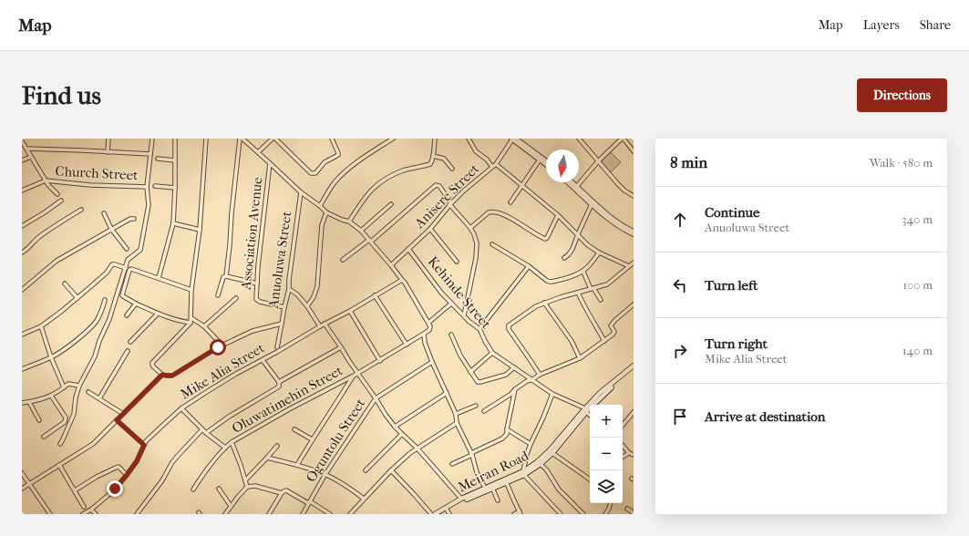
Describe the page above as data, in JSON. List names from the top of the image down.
{
  "streets": {
    "main road": ["Meiran Road"],
    "street": [
      "Church Street",
      "Anisere Street",
      "Association Avenue",
      "Anuoluwa Street",
      "Kehinde Street",
      "Mike Alia Street",
      "Oluwatimehin Street",
      "Oguntolu Street"
    ]
  },
  "crossings": [
    ["Anisere Street", "Kehinde Street"],
    ["Association Avenue", "Anuoluwa Street"],
    ["Kehinde Street", "Meiran Road"]
  ],
  "north": "bottom",
  "page": {
    "header": "Map",
    "nav": ["Map", "Layers", "Share"],
    "buttons": "Directions",
    "title": "Find us",
    "heading": ["8 min", "Walk · 580 m"],
    "list": [
      ["Continue", "Anuoluwa Street", "340 m"],
      ["Turn left", "100 m"],
      ["Turn right", "Mike Alia Street", "140 m"],
      "Arrive at destination"
    ],
    "map_buttons": ["+", "−"]
  }
}
